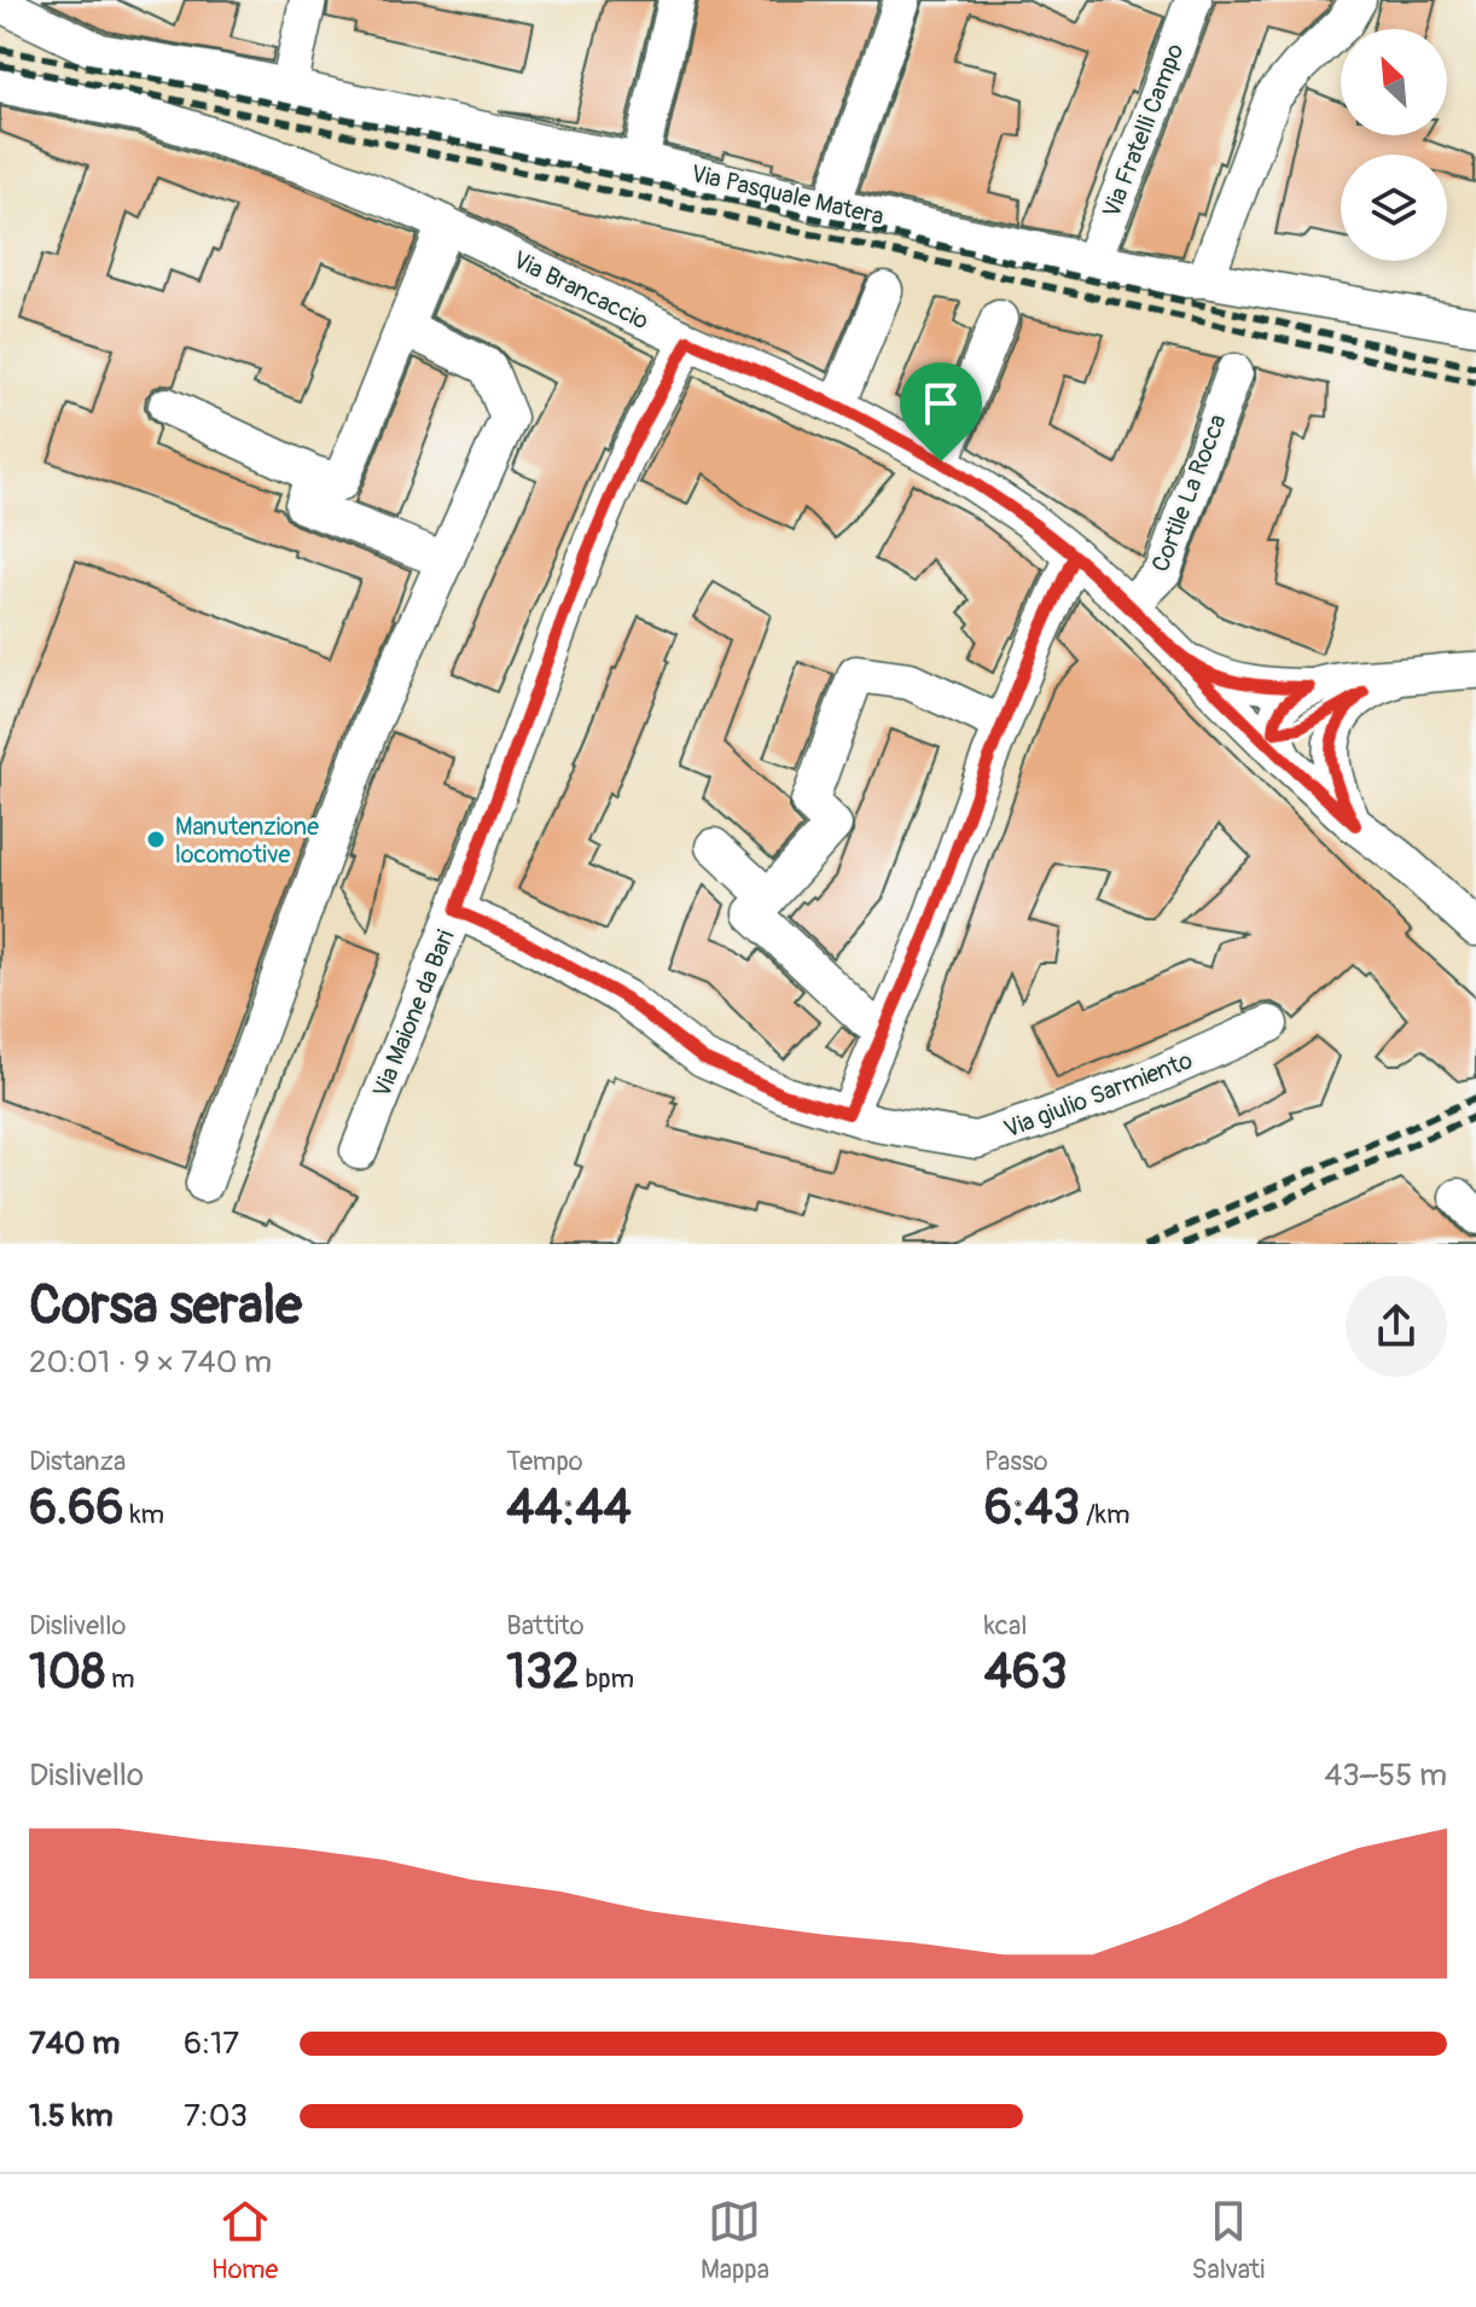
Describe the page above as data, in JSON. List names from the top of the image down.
{
  "streets": {
    "street": [
      "Via Fratelli Campo",
      "Via Pasquale Matera",
      "Via Brancaccio",
      "Cortile La Rocca",
      "Via Maione da Bari",
      "Via giulio Sarmiento"
    ]
  },
  "crossings": [
    ["Via Fratelli Campo", "Via Pasquale Matera"],
    ["Via Brancaccio", "Cortile La Rocca"],
    ["Via Brancaccio", "Via Maione da Bari"],
    ["Via Maione da Bari", "Via giulio Sarmiento"]
  ],
  "places": ["Manutenzione locomotive"],
  "north": "top left",
  "page": {
    "heading": ["Corsa serale", "20:01 · 9 × 740 m"],
    "stats": [
      ["Distanza", "6.66 km"],
      ["Tempo", "44:44"],
      ["Passo", "6:43 /km"],
      ["Dislivello", "108 m"],
      ["Battito", "132 bpm"],
      ["kcal", "463"]
    ],
    "chart": ["Dislivello", "43–55 m"],
    "list": [
      {
        "name": "740 m",
        "note": "6:17"
      },
      {
        "name": "1.5 km",
        "note": "7:03"
      }
    ],
    "tabs": ["Home", "Mappa", "Salvati"]
  }
}
